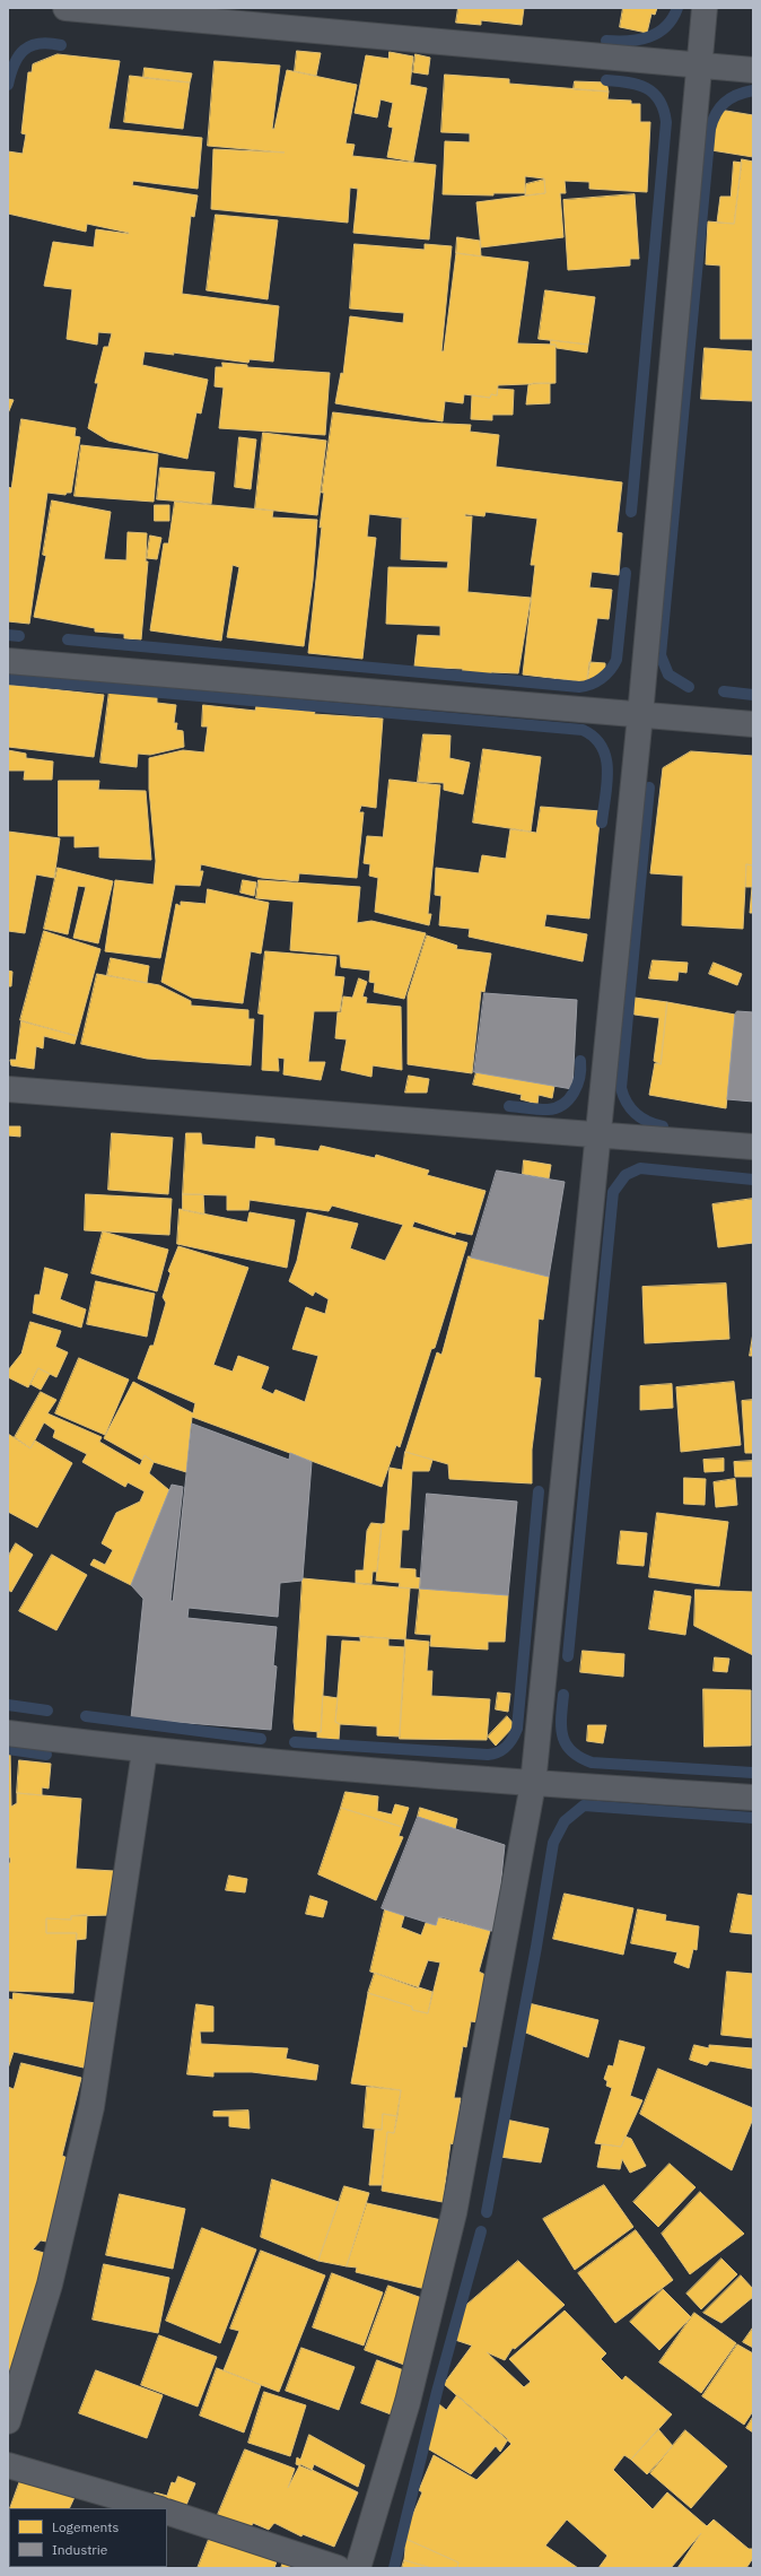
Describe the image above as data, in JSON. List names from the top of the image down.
{
  "legend": ["Logements", "Industrie"]
}
